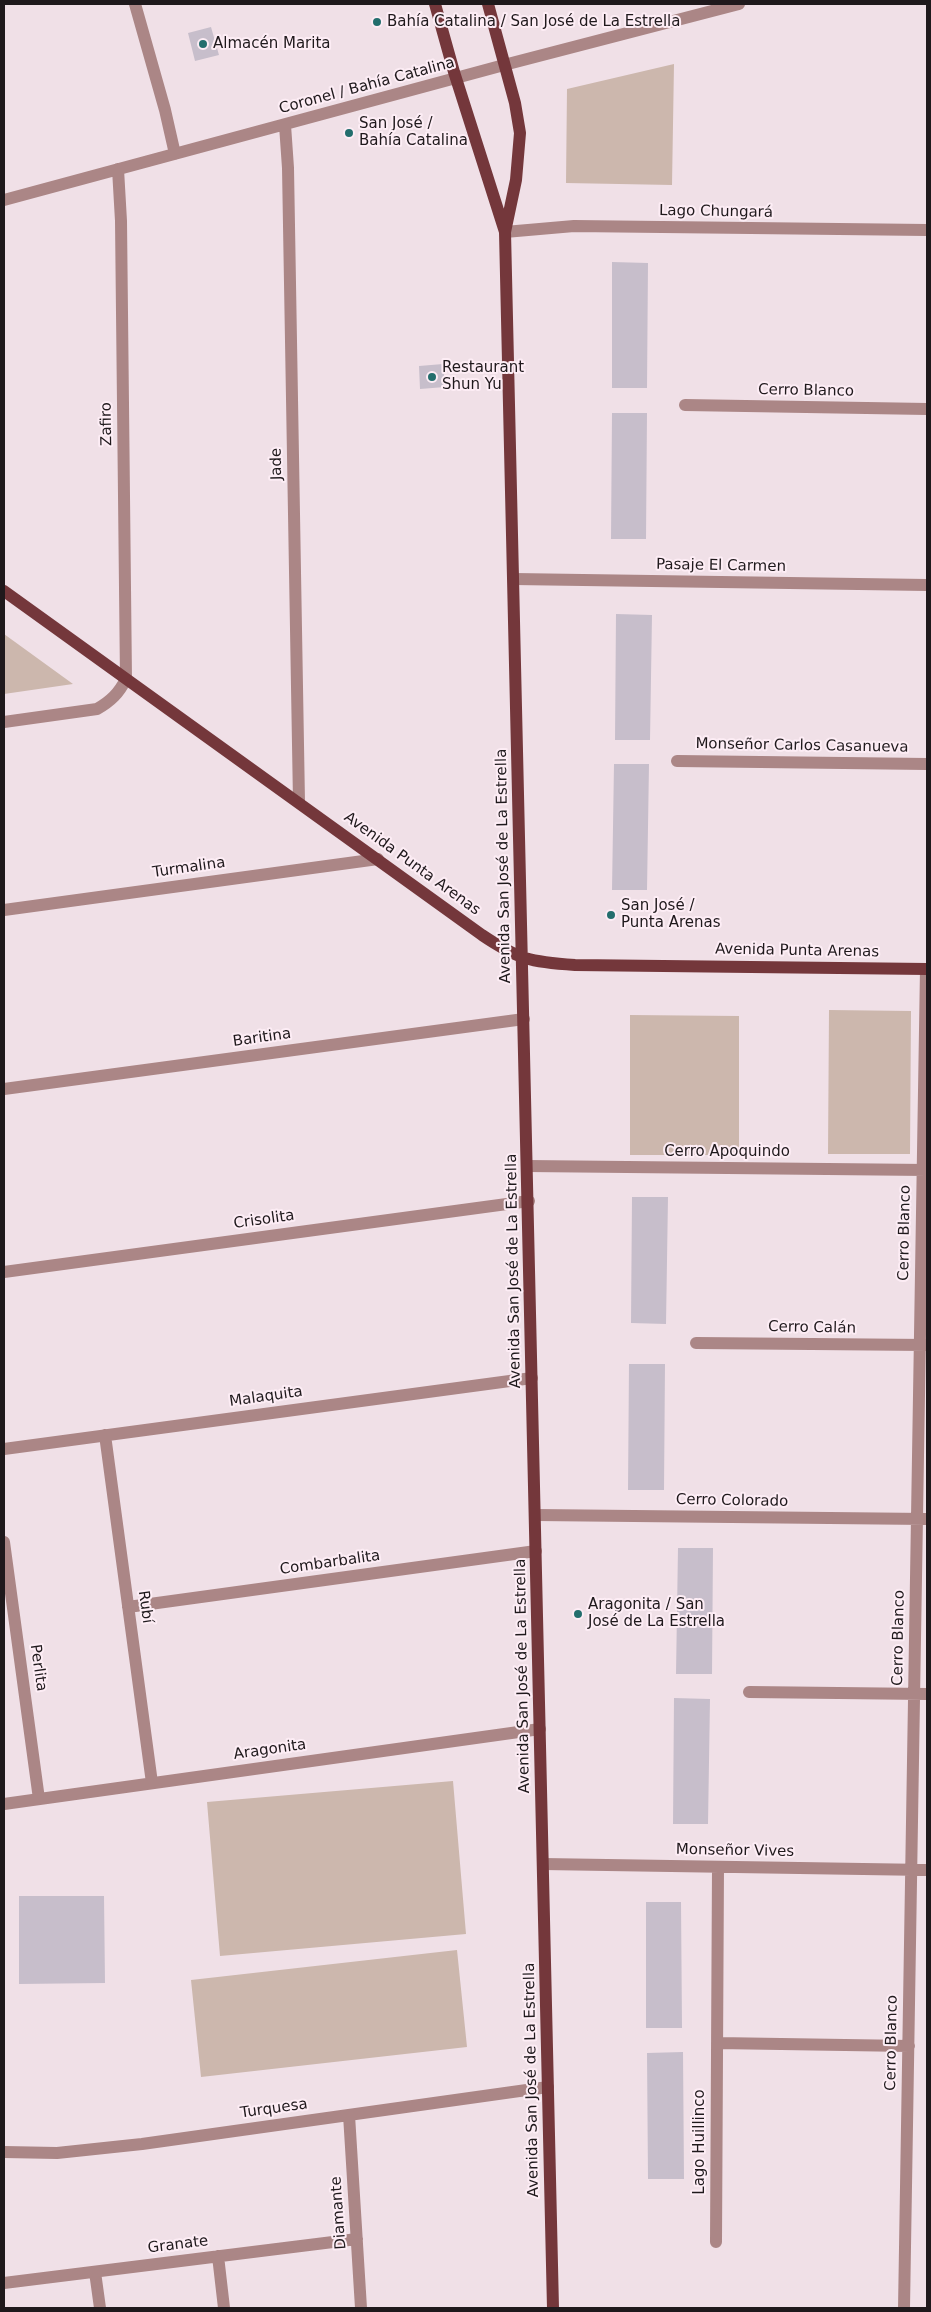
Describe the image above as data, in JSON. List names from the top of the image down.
{
  "streets": {
    "main road": ["Avenida Punta Arenas", "Avenida San José de La Estrella"],
    "street": [
      "Coronel / Bahía Catalina",
      "Lago Chungará",
      "Cerro Blanco",
      "Zafiro",
      "Jade",
      "Pasaje El Carmen",
      "Monseñor Carlos Casanueva",
      "Turmalina",
      "Baritina",
      "Cerro Apoquindo",
      "Crisolita",
      "Cerro Calán",
      "Malaquita",
      "Cerro Colorado",
      "Combarbalita",
      "Rubí",
      "Perlita",
      "Aragonita",
      "Monseñor Vives",
      "Turquesa",
      "Lago Huillinco",
      "Diamante",
      "Granate"
    ]
  },
  "crossings": [
    ["Coronel / Bahía Catalina", "Zafiro"],
    ["Coronel / Bahía Catalina", "Jade"],
    ["Coronel / Bahía Catalina", "Avenida San José de La Estrella"],
    ["Lago Chungará", "Avenida San José de La Estrella"],
    ["Cerro Blanco", "Avenida Punta Arenas"],
    ["Cerro Blanco", "Cerro Apoquindo"],
    ["Cerro Blanco", "Cerro Calán"],
    ["Cerro Blanco", "Cerro Colorado"],
    ["Cerro Blanco", "Monseñor Vives"],
    ["Zafiro", "Avenida Punta Arenas"],
    ["Jade", "Avenida Punta Arenas"],
    ["Pasaje El Carmen", "Avenida San José de La Estrella"],
    ["Avenida Punta Arenas", "Avenida San José de La Estrella"],
    ["Avenida Punta Arenas", "Turmalina"],
    ["Avenida San José de La Estrella", "Baritina"],
    ["Avenida San José de La Estrella", "Cerro Apoquindo"],
    ["Avenida San José de La Estrella", "Crisolita"],
    ["Avenida San José de La Estrella", "Malaquita"],
    ["Avenida San José de La Estrella", "Cerro Colorado"],
    ["Avenida San José de La Estrella", "Combarbalita"],
    ["Avenida San José de La Estrella", "Aragonita"],
    ["Avenida San José de La Estrella", "Monseñor Vives"],
    ["Avenida San José de La Estrella", "Turquesa"],
    ["Malaquita", "Rubí"],
    ["Combarbalita", "Rubí"],
    ["Rubí", "Aragonita"],
    ["Perlita", "Aragonita"],
    ["Monseñor Vives", "Lago Huillinco"],
    ["Turquesa", "Diamante"],
    ["Diamante", "Granate"]
  ],
  "places": [
    "Bahía Catalina / San José de La Estrella",
    "Almacén Marita",
    "San José / Bahía Catalina",
    "Restaurant Shun Yu",
    "San José / Punta Arenas",
    "Aragonita / San José de La Estrella"
  ]
}
